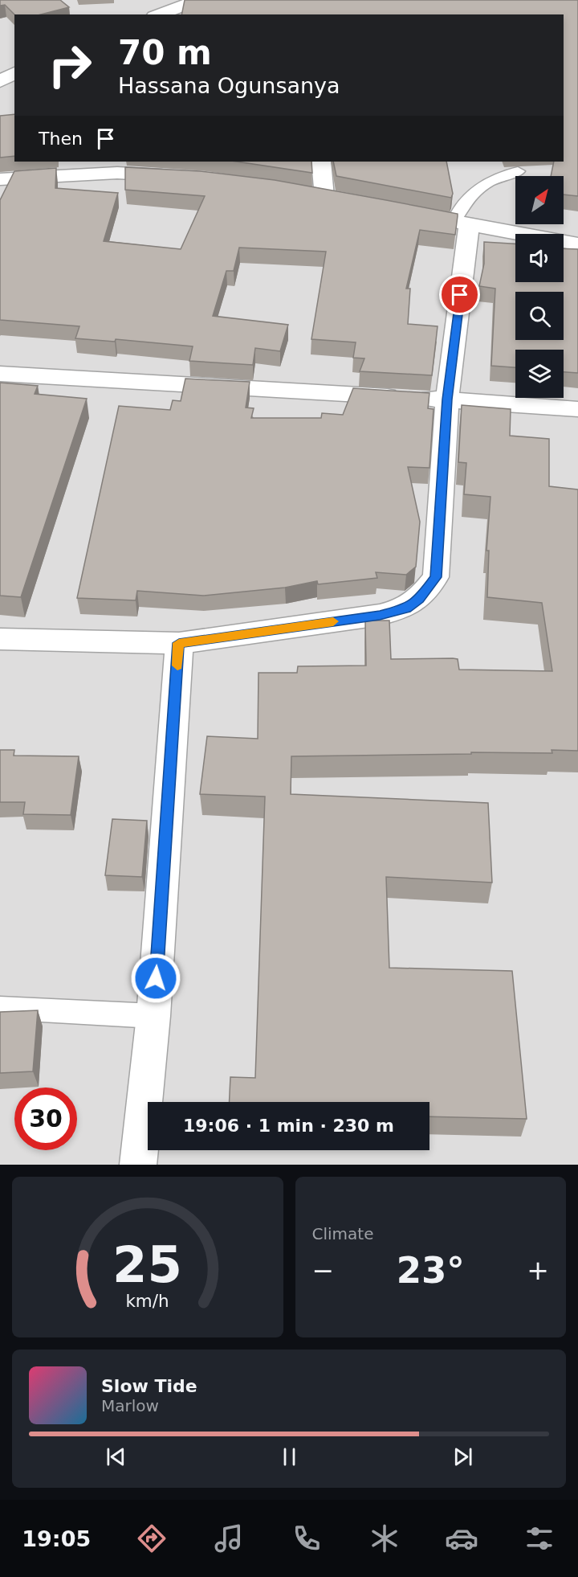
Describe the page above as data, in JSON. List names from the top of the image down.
{
  "north": "top right",
  "page": {
    "turn": ["70 m", "Hassana Ogunsanya"],
    "then": "Then",
    "limit": "30",
    "trip": "19:06 · 1 min · 230 m",
    "tile": "Climate",
    "heat": ["−", "23°", "+"],
    "song": ["Slow Tide", "Marlow"],
    "tabs": "19:05",
    "gauge": ["25", "km/h"]
  }
}
